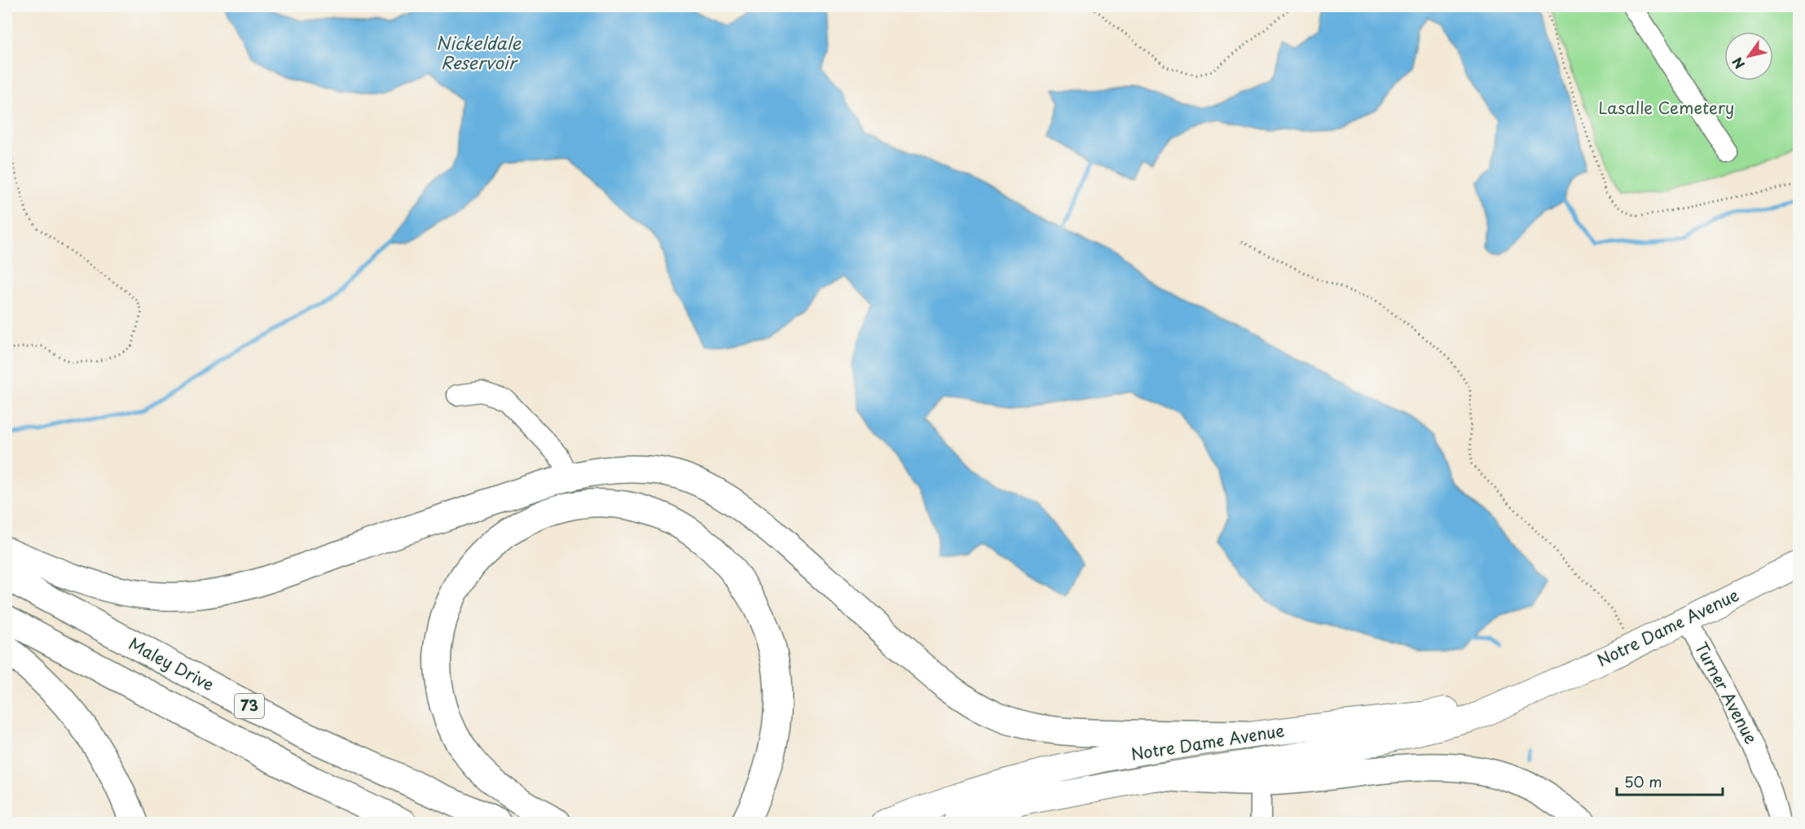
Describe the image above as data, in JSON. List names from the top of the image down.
{
  "streets": {
    "highway": ["Maley Drive", "73"],
    "main road": ["Notre Dame Avenue"],
    "street": ["Turner Avenue"]
  },
  "crossings": [
    ["Notre Dame Avenue", "Turner Avenue"]
  ],
  "water": ["Nickeldale Reservoir"],
  "parks": ["Lasalle Cemetery"],
  "scale_bar": "50 m",
  "north": "bottom left"
}
